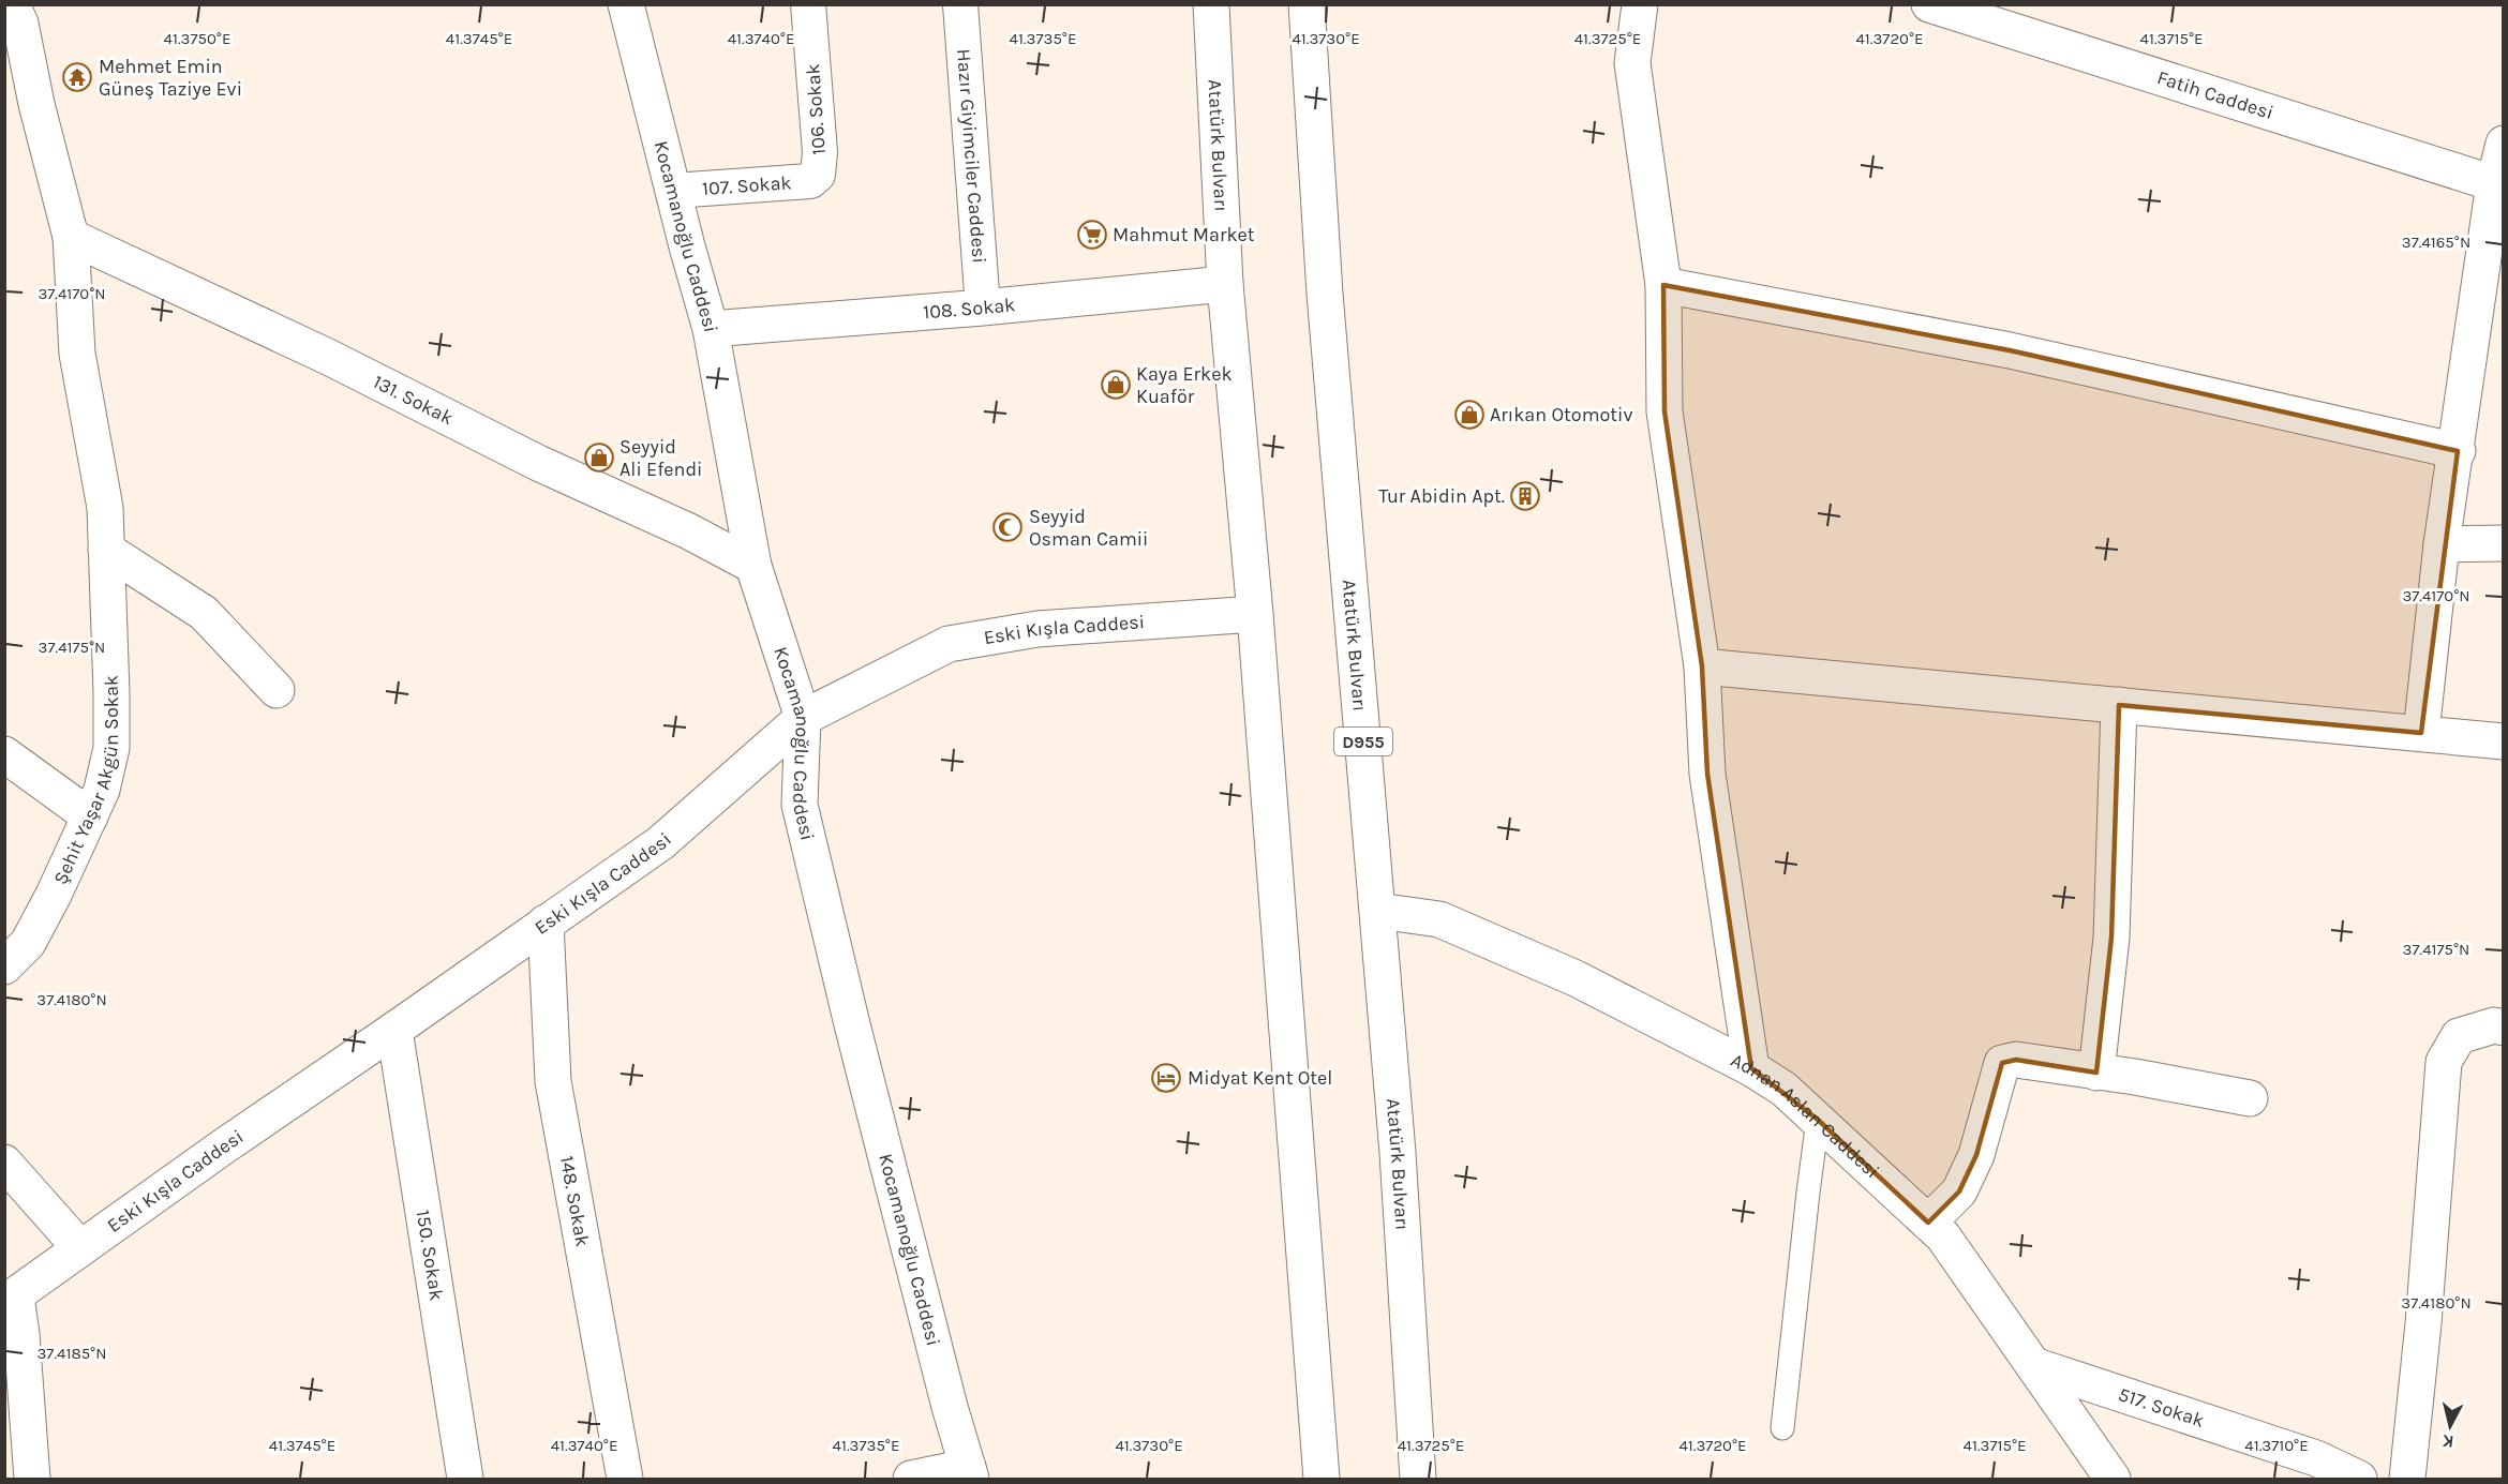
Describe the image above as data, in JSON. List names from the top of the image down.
{
  "streets": {
    "street": [
      "Fatih Caddesi",
      "106. Sokak",
      "Atatürk Bulvarı",
      "Hazır Giyimciler Caddesi",
      "107. Sokak",
      "Kocamanoğlu Caddesi",
      "108. Sokak",
      "131. Sokak",
      "Eski Kışla Caddesi",
      "D955",
      "Şehit Yaşar Akgün Sokak",
      "Adnan Aslan Caddesi",
      "148. Sokak",
      "150. Sokak",
      "517. Sokak"
    ]
  },
  "crossings": [
    ["106. Sokak", "107. Sokak"],
    ["Atatürk Bulvarı", "108. Sokak"],
    ["Atatürk Bulvarı", "Eski Kışla Caddesi"],
    ["Atatürk Bulvarı", "Adnan Aslan Caddesi"],
    ["Hazır Giyimciler Caddesi", "108. Sokak"],
    ["107. Sokak", "Kocamanoğlu Caddesi"],
    ["Kocamanoğlu Caddesi", "108. Sokak"],
    ["Kocamanoğlu Caddesi", "131. Sokak"],
    ["Kocamanoğlu Caddesi", "Eski Kışla Caddesi"],
    ["131. Sokak", "Şehit Yaşar Akgün Sokak"],
    ["Eski Kışla Caddesi", "148. Sokak"],
    ["Eski Kışla Caddesi", "150. Sokak"],
    ["Adnan Aslan Caddesi", "517. Sokak"]
  ],
  "places": {
    "temple": ["Mehmet Emin Güneş Taziye Evi"],
    "supermarket": ["Mahmut Market"],
    "shop": ["Kaya Erkek Kuaför", "Arıkan Otomotiv", "Seyyid Ali Efendi"],
    "building": ["Tur Abidin Apt."],
    "mosque": ["Seyyid Osman Camii"],
    "hotel": ["Midyat Kent Otel"]
  },
  "north": "bottom",
  "coordinates": [
    "41.3750°E",
    "41.3745°E",
    "41.3740°E",
    "41.3735°E",
    "41.3730°E",
    "41.3725°E",
    "41.3720°E",
    "41.3715°E",
    "37.4165°N",
    "37.4170°N",
    "37.4175°N",
    "37.4180°N",
    "37.4185°N",
    "41.3710°E"
  ]
}
